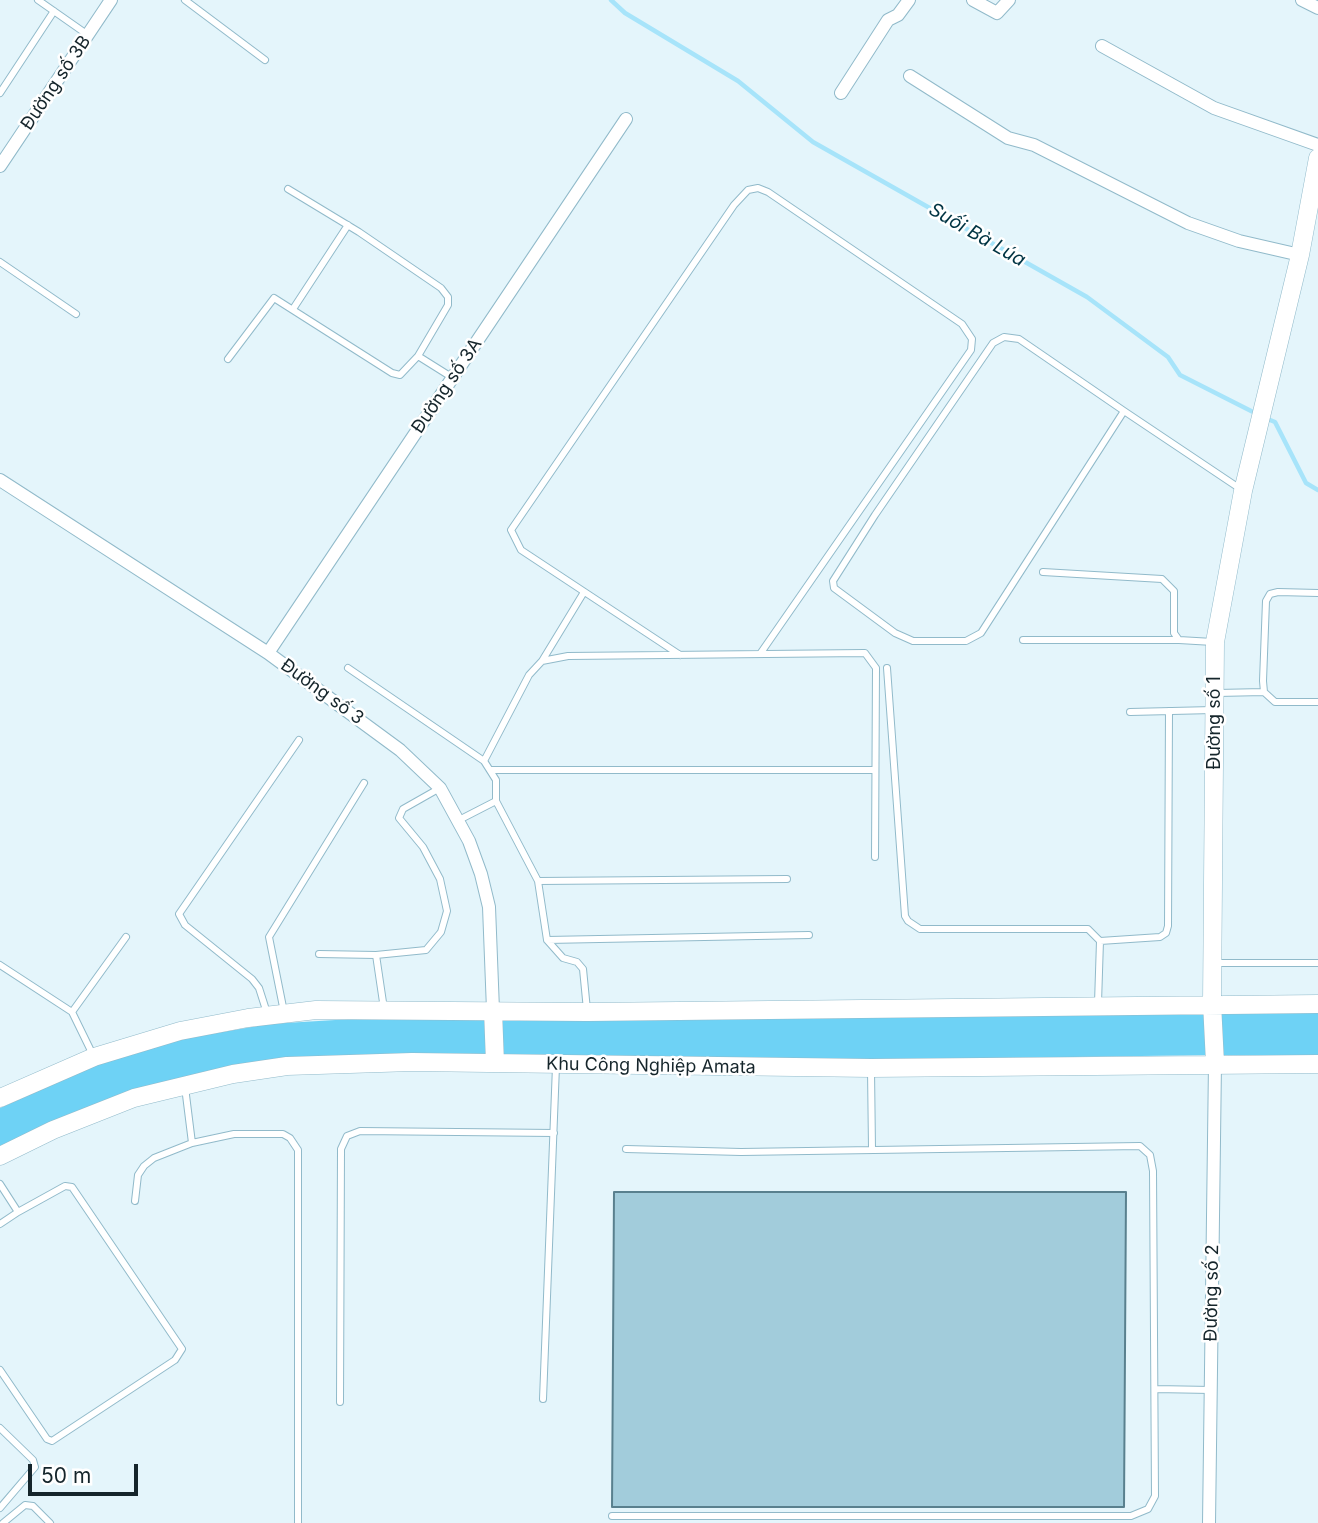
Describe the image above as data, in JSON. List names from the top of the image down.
{
  "streets": {
    "street": [
      "Đường số 3B",
      "Đường số 3A",
      "Đường số 3",
      "Đường số 1",
      "Khu Công Nghiệp Amata",
      "Đường số 2"
    ]
  },
  "crossings": [
    ["Đường số 3A", "Đường số 3"],
    ["Đường số 1", "Khu Công Nghiệp Amata"],
    ["Đường số 1", "Đường số 2"],
    ["Khu Công Nghiệp Amata", "Đường số 2"]
  ],
  "water": ["Suối Bà Lúa"],
  "scale_bar": "50 m"
}
